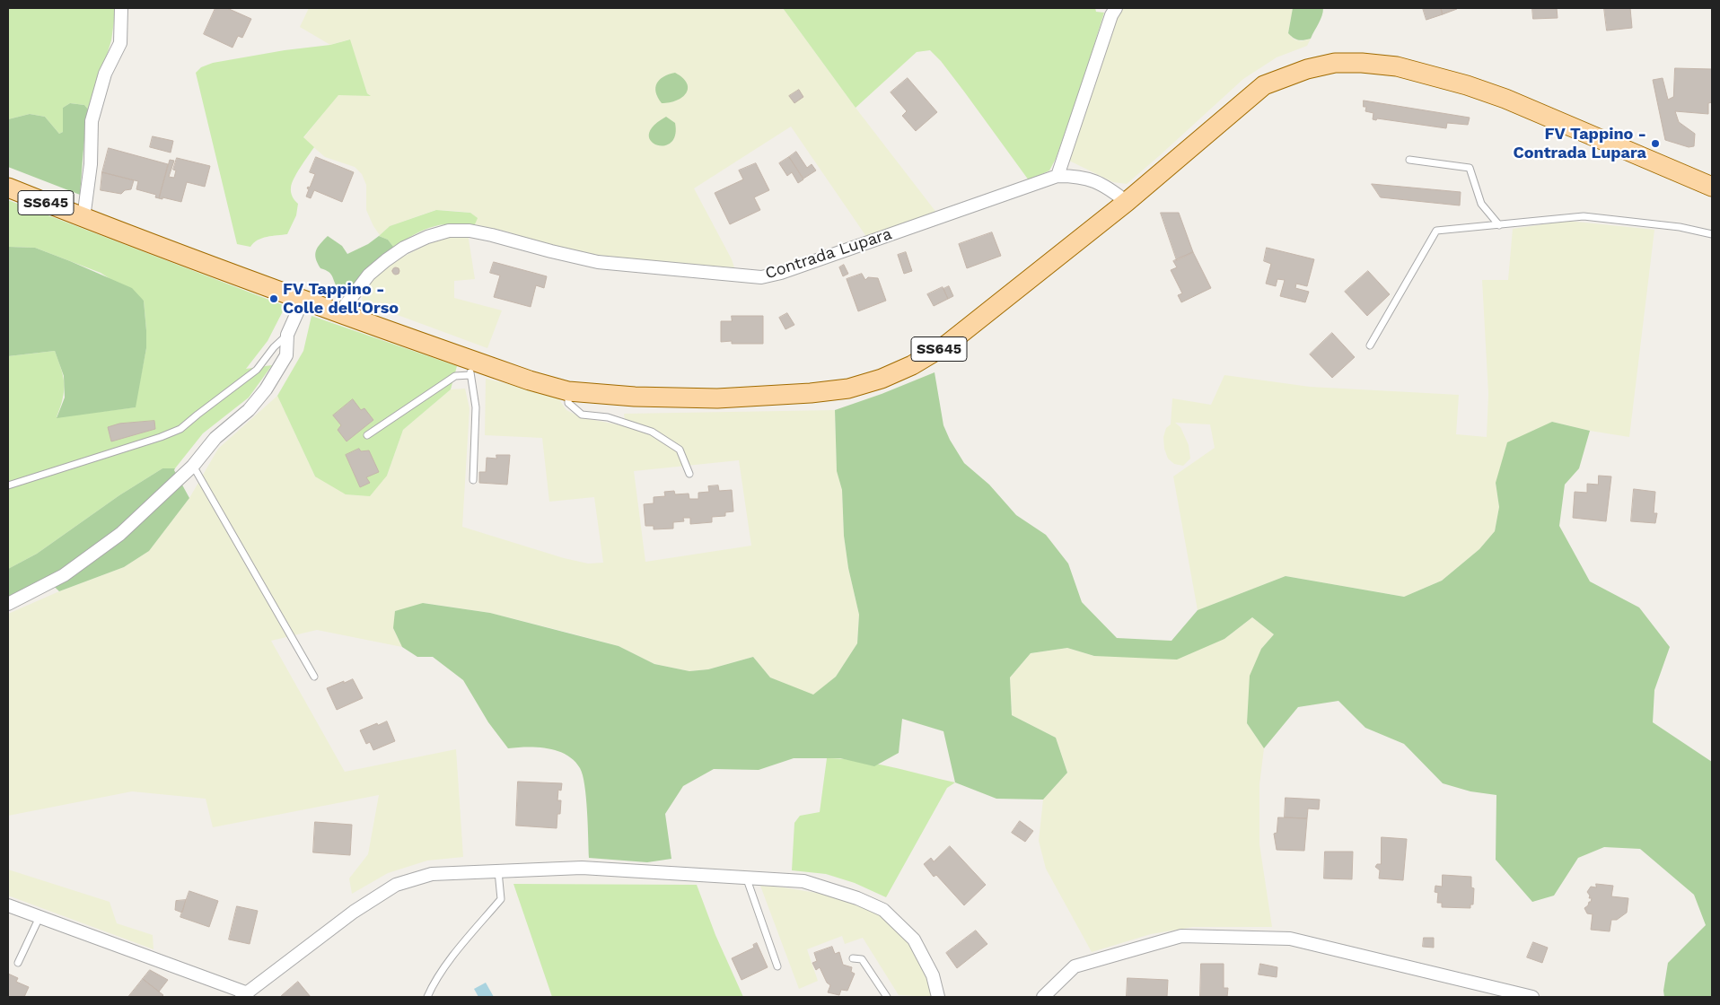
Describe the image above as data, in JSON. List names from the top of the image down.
{
  "streets": {
    "main road": ["SS645"],
    "street": ["Contrada Lupara"]
  },
  "crossings": [
    ["SS645", "Contrada Lupara"]
  ],
  "places": ["FV Tappino - Contrada Lupara", "FV Tappino - Colle dell'Orso"]
}
